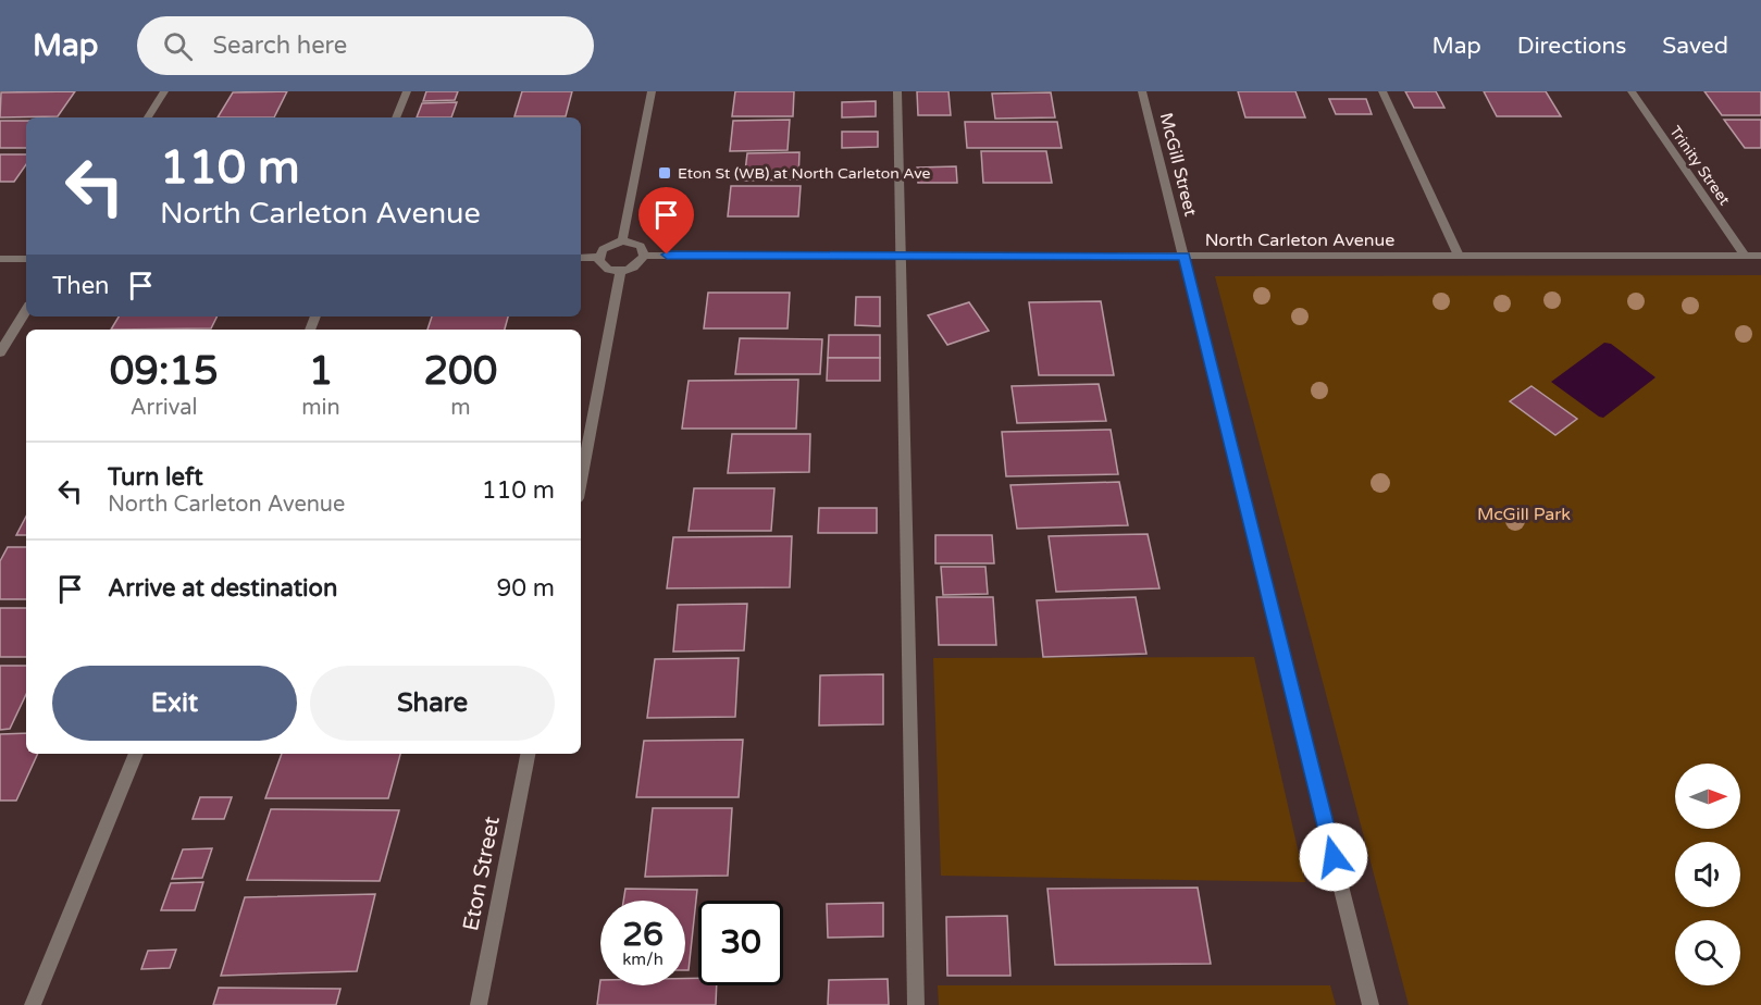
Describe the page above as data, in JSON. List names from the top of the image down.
{
  "streets": {
    "street": [
      "McGill Street",
      "Trinity Street",
      "North Carleton Avenue",
      "Eton Street"
    ]
  },
  "crossings": [
    ["McGill Street", "North Carleton Avenue"],
    ["Trinity Street", "North Carleton Avenue"]
  ],
  "parks": ["McGill Park"],
  "places": {
    "transit": ["Eton St (WB) at North Carleton Ave"]
  },
  "north": "right",
  "page": {
    "header": "Map",
    "search": "Search here",
    "nav": ["Map", "Directions", "Saved"],
    "turn": ["110 m", "North Carleton Avenue"],
    "then": "Then",
    "eta": [
      "09:15",
      "Arrival",
      "1",
      "min",
      "200",
      "m"
    ],
    "list": [
      {
        "name": "Turn left",
        "note": "North Carleton Avenue",
        "value": "110 m"
      },
      {
        "name": "Arrive at destination",
        "value": "90 m"
      }
    ],
    "buttons": ["Exit", "Share"],
    "speed": "26 km/h",
    "limit": "30"
  }
}
